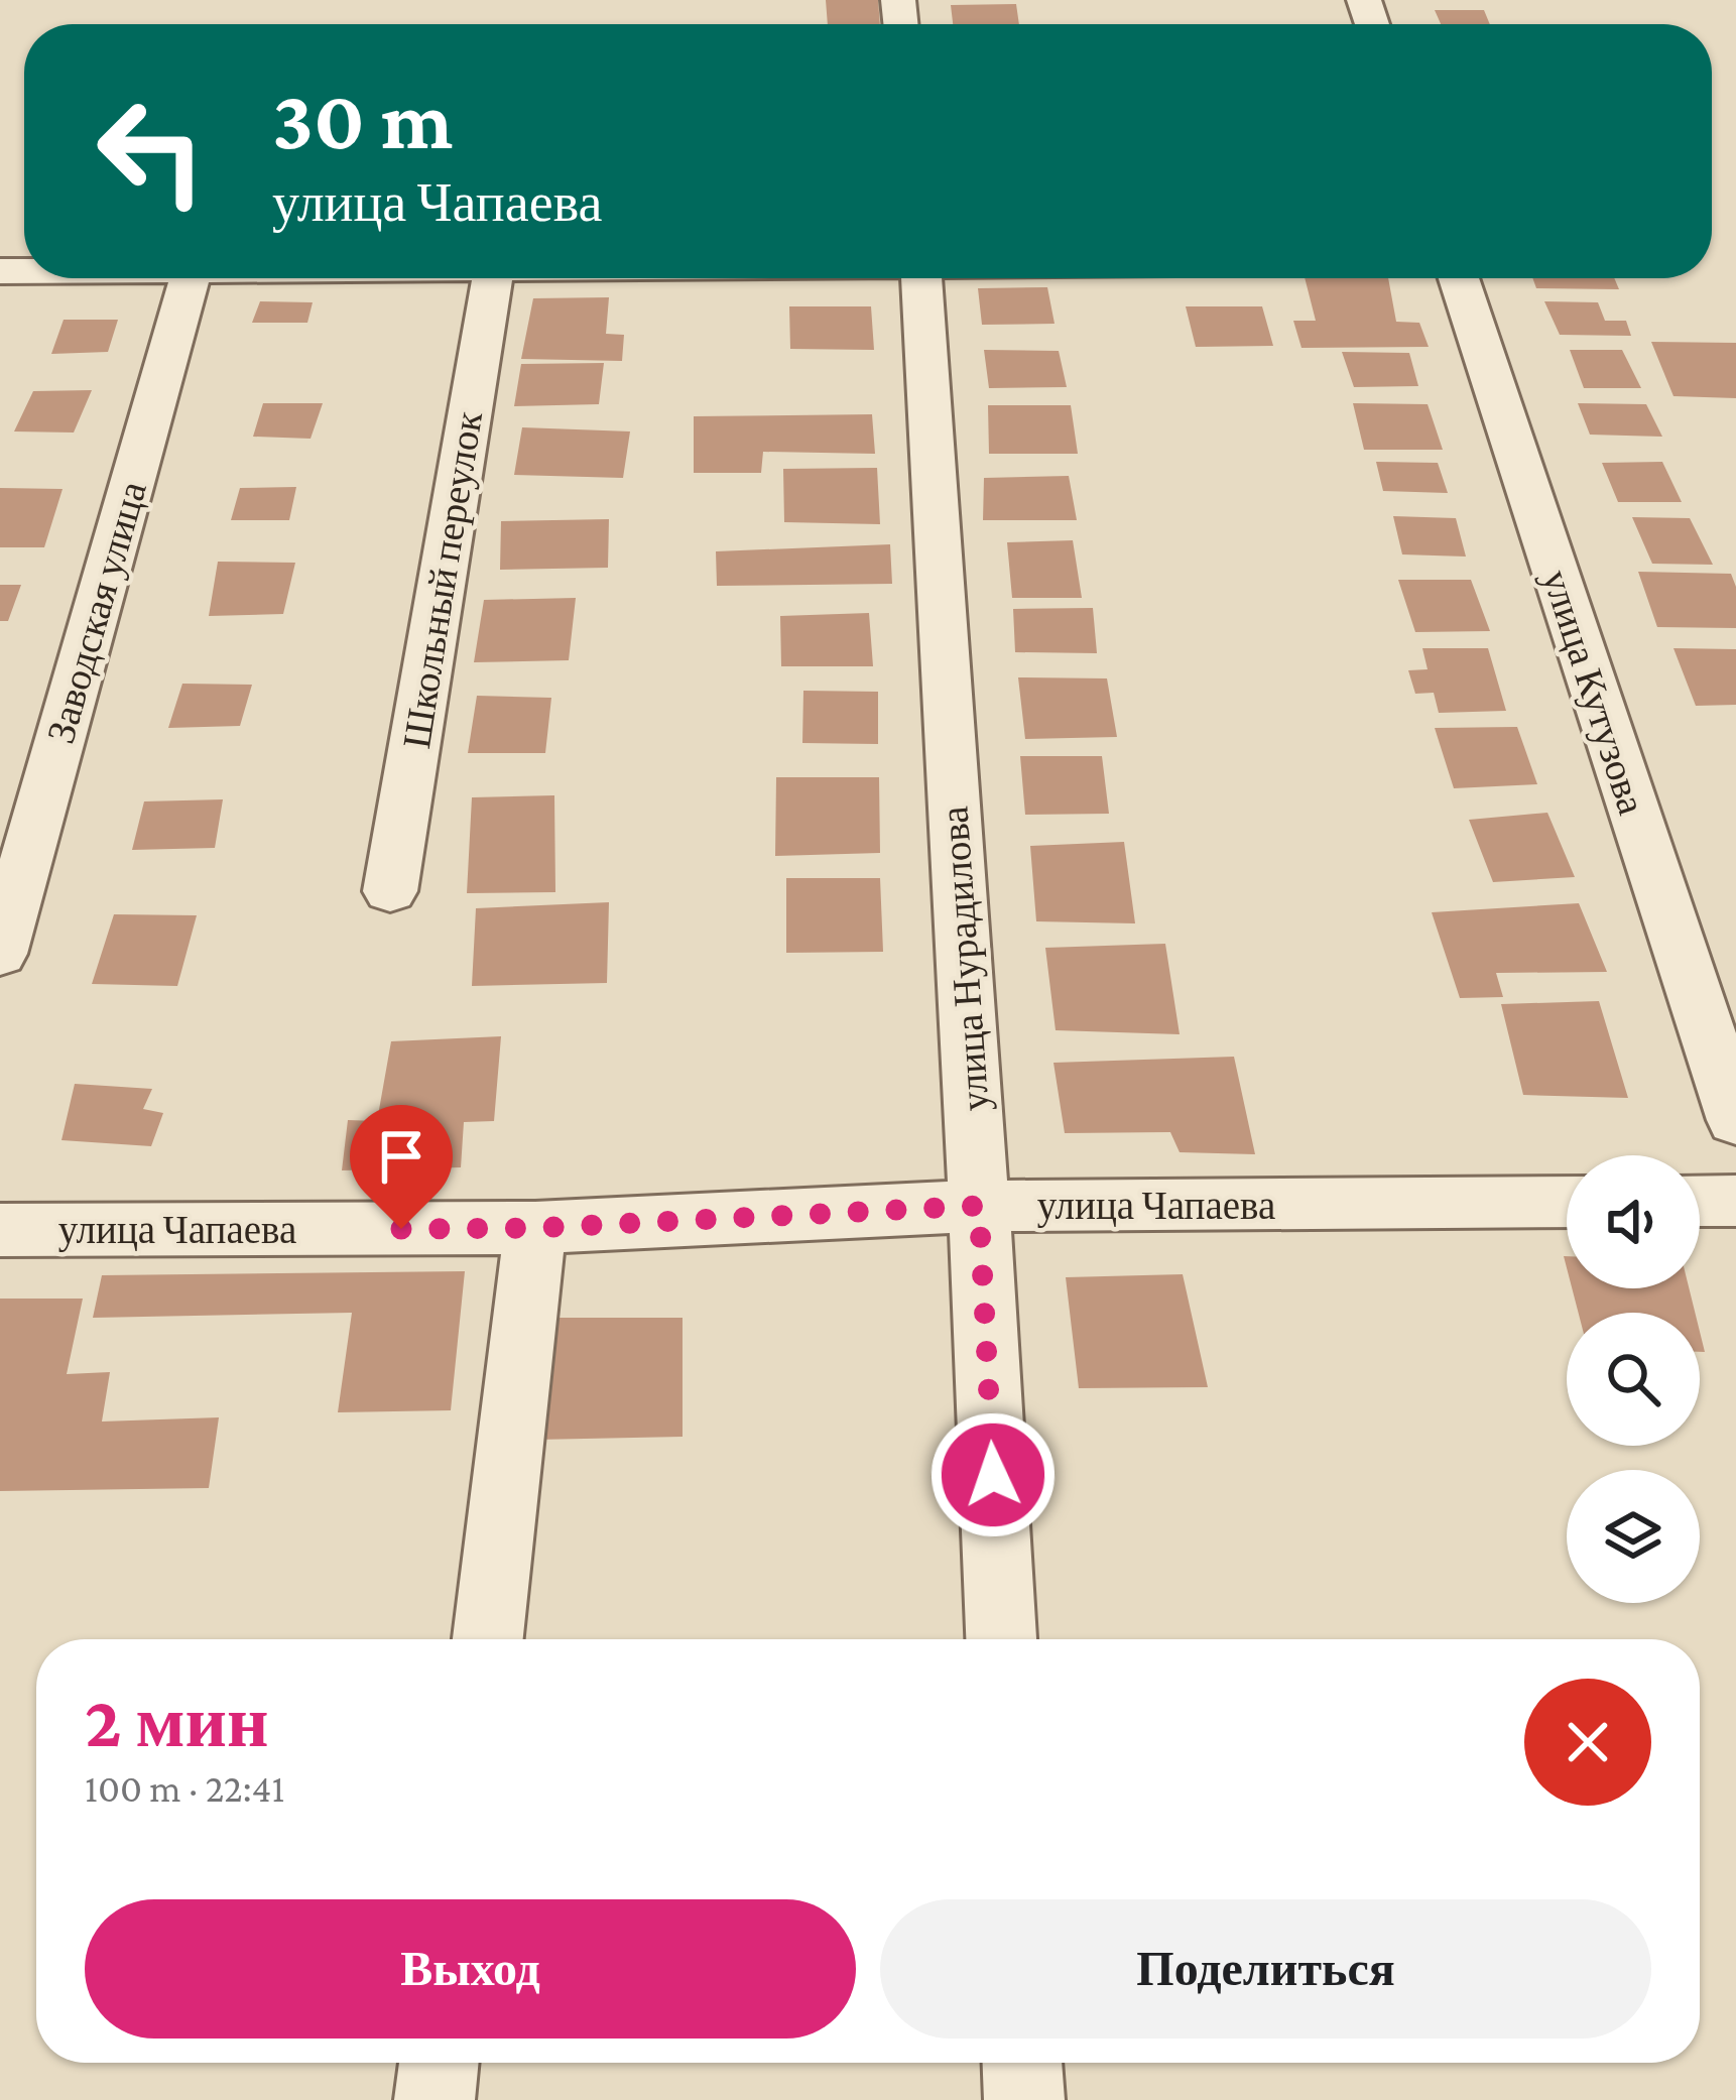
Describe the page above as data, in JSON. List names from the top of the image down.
{
  "streets": {
    "street": [
      "Школьный переулок",
      "Заводская улица",
      "улица Кутузова",
      "улица Нурадилова",
      "улица Чапаева"
    ]
  },
  "crossings": [
    ["улица Нурадилова", "улица Чапаева"]
  ],
  "page": {
    "turn": ["30 m", "улица Чапаева"],
    "heading": ["2 мин", "100 m · 22:41"],
    "buttons": ["Выход", "Поделиться"]
  }
}
